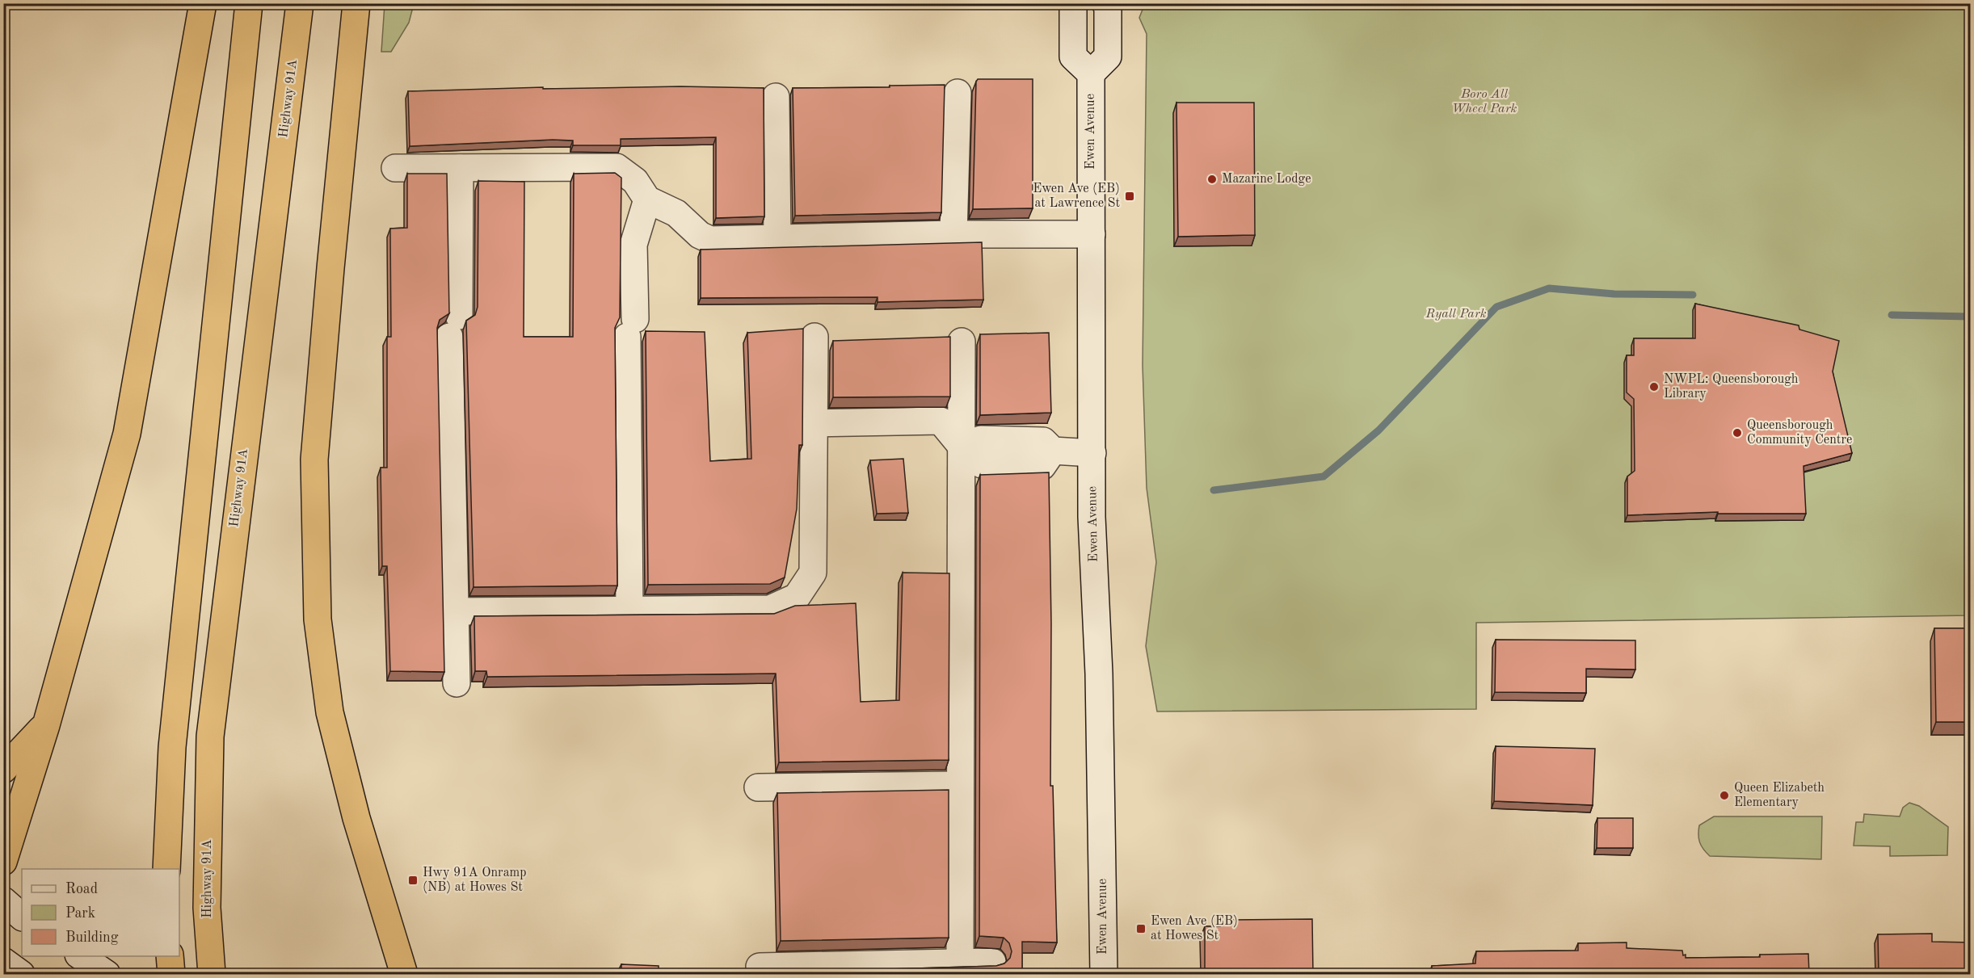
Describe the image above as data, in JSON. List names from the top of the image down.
{
  "streets": {
    "highway": ["Highway 91A"],
    "street": ["Ewen Avenue"]
  },
  "parks": ["Boro All Wheel Park", "Ryall Park"],
  "places": {
    "other": [
      "Mazarine Lodge",
      "NWPL: Queensborough Library",
      "Queensborough Community Centre",
      "Queen Elizabeth Elementary"
    ],
    "transit": ["Ewen Ave (EB) at Lawrence St", "Hwy 91A Onramp (NB) at Howes St", "Ewen Ave (EB) at Howes St"]
  },
  "legend": ["Road", "Park", "Building"]
}
